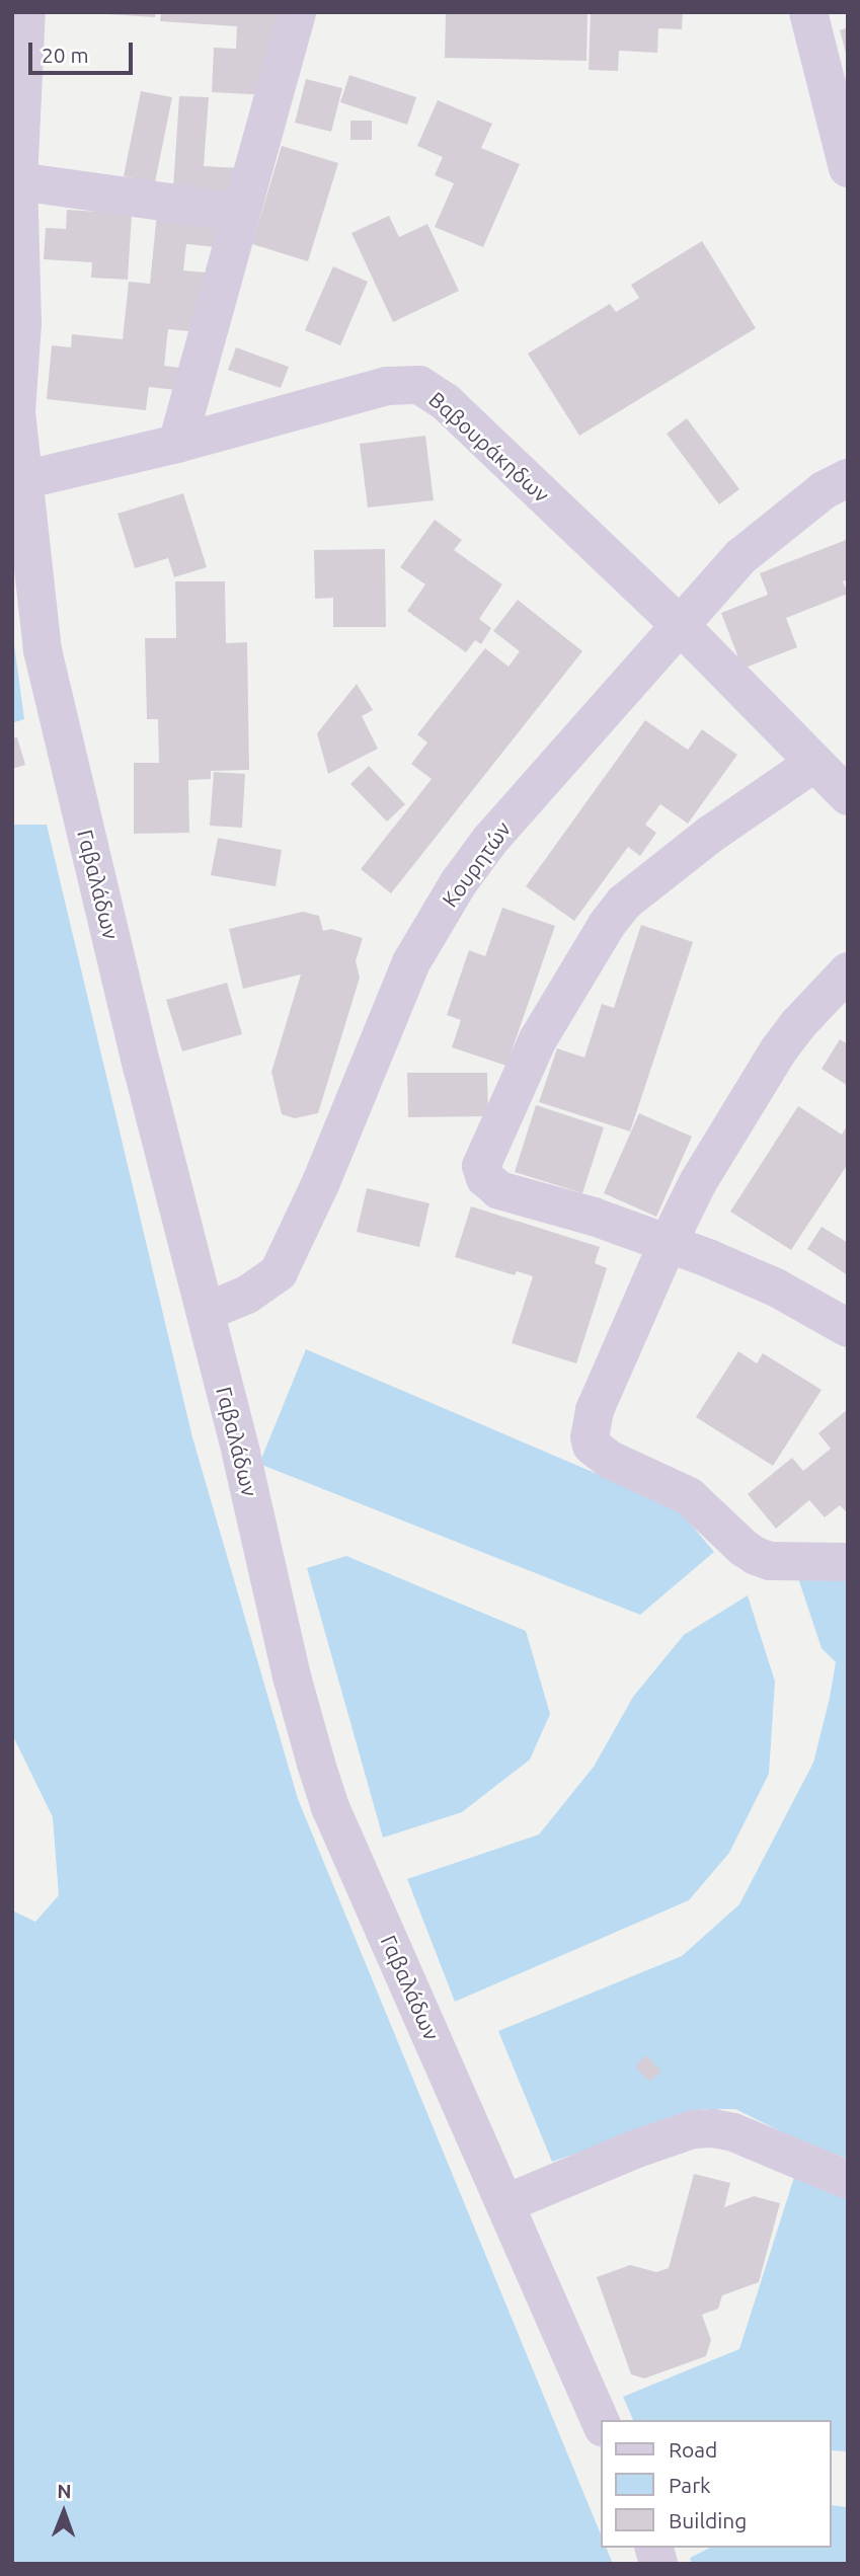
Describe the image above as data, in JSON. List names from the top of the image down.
{
  "streets": {
    "street": ["Βαβουράκηδων", "Κουρητών", "Γαβαλάδων"]
  },
  "crossings": [
    ["Βαβουράκηδων", "Κουρητών"],
    ["Βαβουράκηδων", "Γαβαλάδων"],
    ["Κουρητών", "Γαβαλάδων"]
  ],
  "legend": ["Road", "Park", "Building"],
  "scale_bar": "20 m",
  "north": "top"
}
